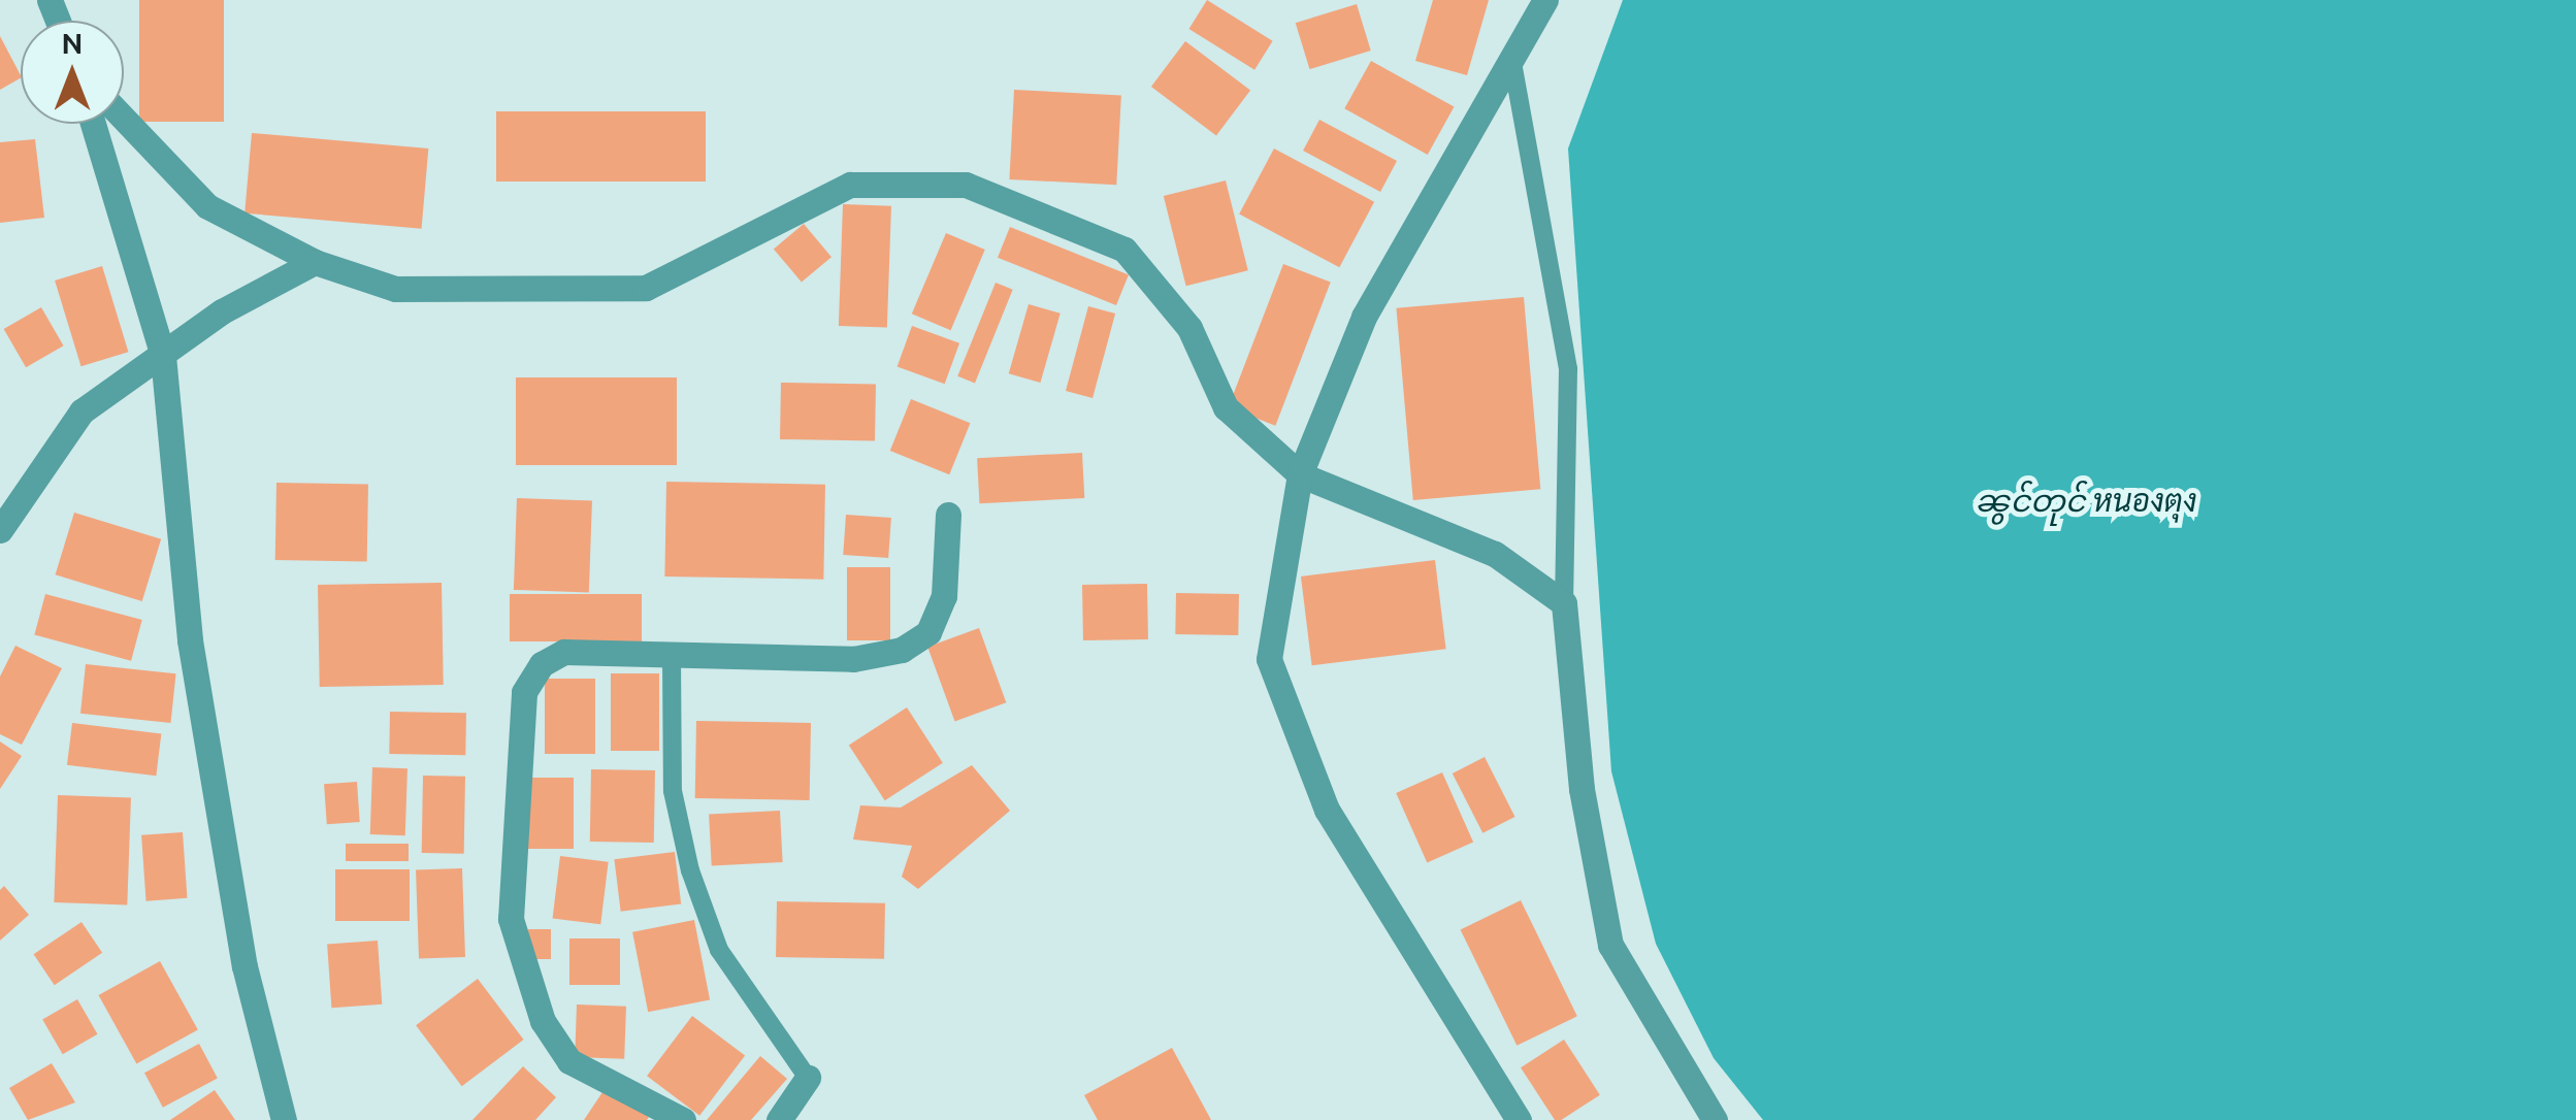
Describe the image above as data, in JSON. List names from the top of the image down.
{
  "water": ["ၼွင်တုင် หนองตุง"],
  "north": "top"
}
